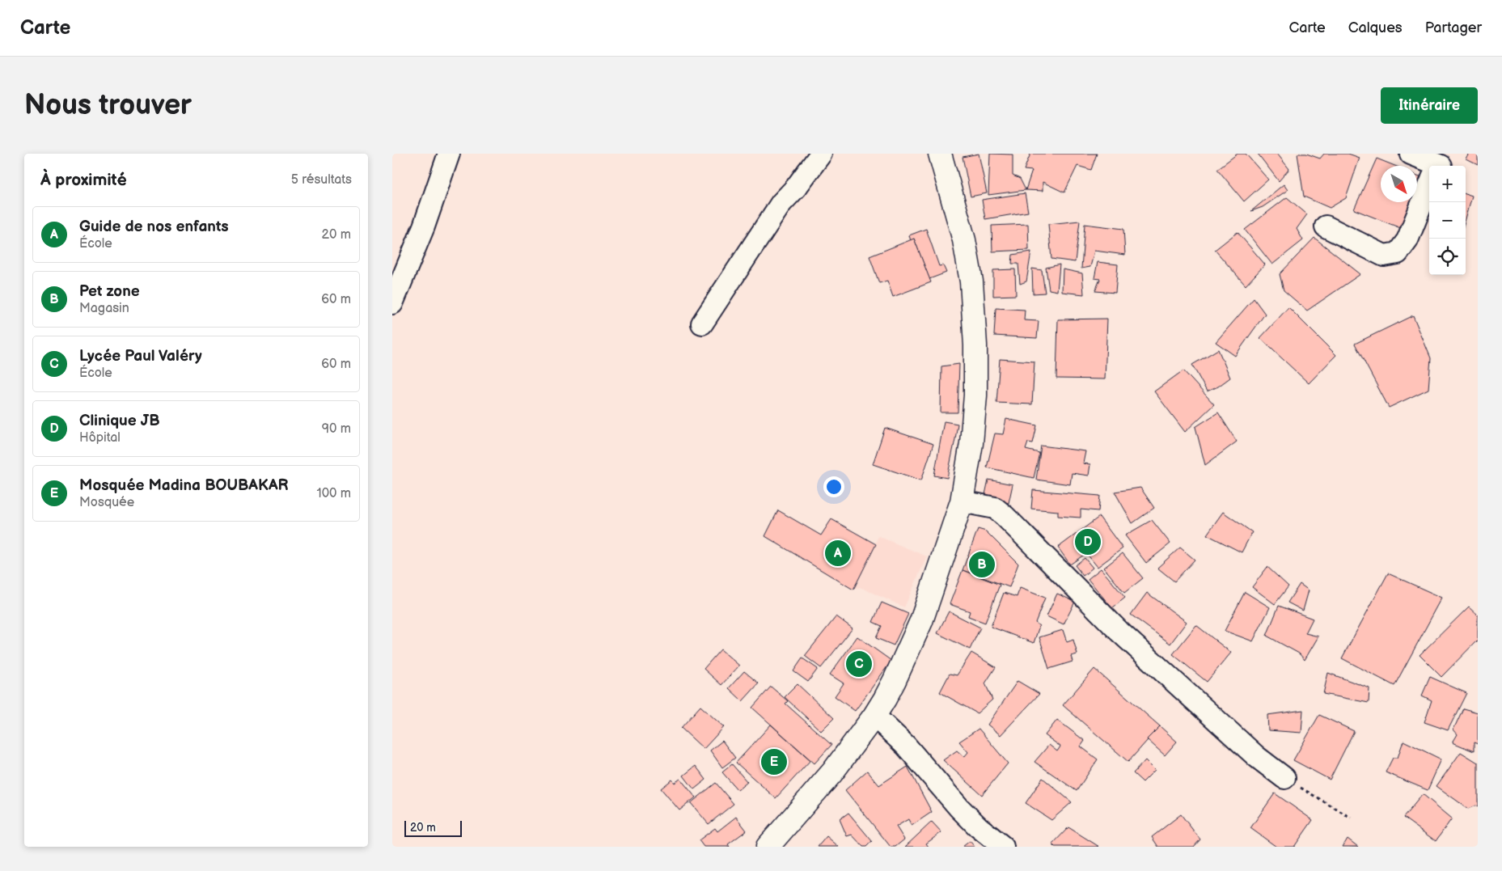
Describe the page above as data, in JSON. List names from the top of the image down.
{
  "scale_bar": "20 m",
  "north": "bottom right",
  "page": {
    "header": "Carte",
    "nav": ["Carte", "Calques", "Partager"],
    "buttons": "Itinéraire",
    "title": "Nous trouver",
    "heading": ["À proximité", "5 résultats"],
    "map_buttons": ["+", "−"],
    "list": [
      {
        "mark": "A",
        "name": "Guide de nos enfants",
        "note": "École",
        "value": "20 m"
      },
      {
        "mark": "B",
        "name": "Pet zone",
        "note": "Magasin",
        "value": "60 m"
      },
      {
        "mark": "C",
        "name": "Lycée Paul Valéry",
        "note": "École",
        "value": "60 m"
      },
      {
        "mark": "D",
        "name": "Clinique JB",
        "note": "Hôpital",
        "value": "90 m"
      },
      {
        "mark": "E",
        "name": "Mosquée Madina BOUBAKAR",
        "note": "Mosquée",
        "value": "100 m"
      }
    ],
    "pins": [
      "D",
      "A",
      "B",
      "C",
      "E"
    ],
    "scale": "20 m"
  }
}
